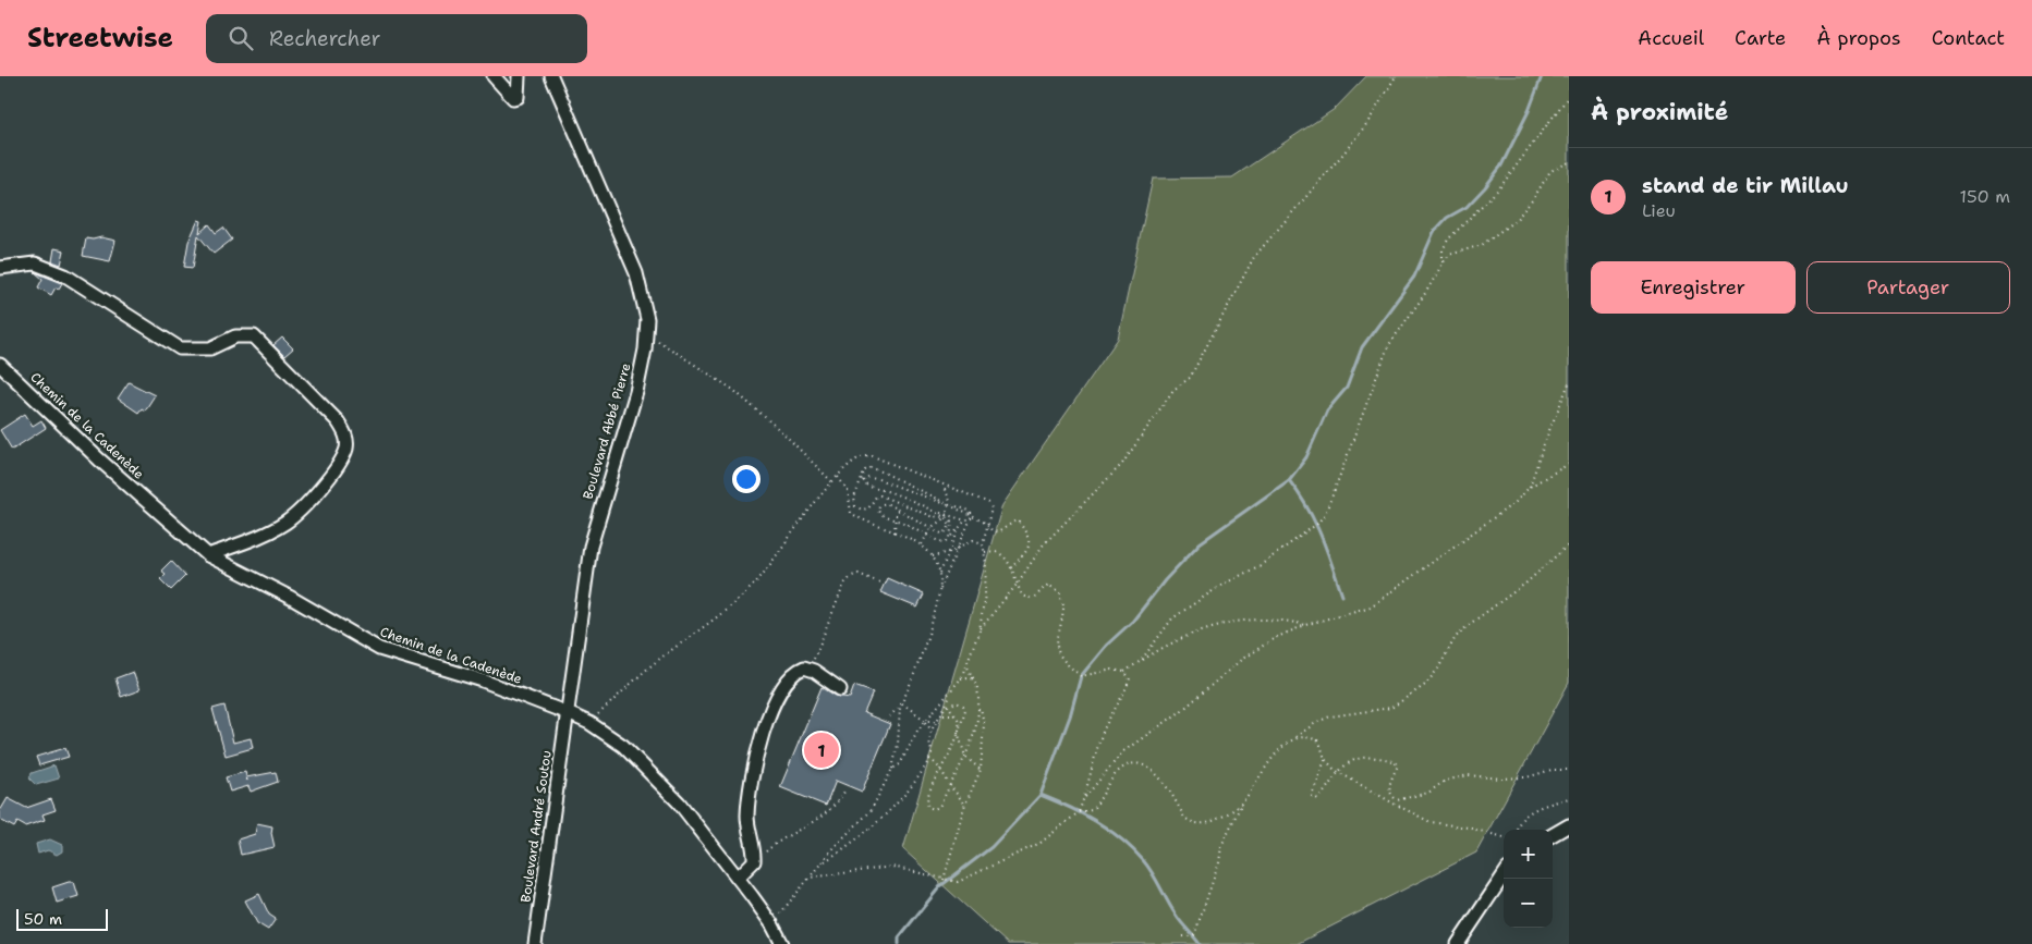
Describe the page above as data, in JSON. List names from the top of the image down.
{
  "streets": {
    "street": ["Chemin de la Cadenède", "Boulevard Abbé Pierre", "Boulevard André Soutou"]
  },
  "crossings": [
    ["Chemin de la Cadenède", "Boulevard Abbé Pierre"],
    ["Chemin de la Cadenède", "Boulevard André Soutou"],
    ["Boulevard Abbé Pierre", "Boulevard André Soutou"]
  ],
  "scale_bar": "50 m",
  "page": {
    "header": "Streetwise",
    "search": "Rechercher",
    "nav": [
      "Accueil",
      "Carte",
      "À propos",
      "Contact"
    ],
    "heading": "À proximité",
    "list": [
      {
        "mark": "1",
        "name": "stand de tir Millau",
        "note": "Lieu",
        "value": "150 m"
      }
    ],
    "buttons": ["Enregistrer", "Partager"],
    "pins": "1",
    "map_buttons": ["+", "−"],
    "scale": "50 m"
  }
}
